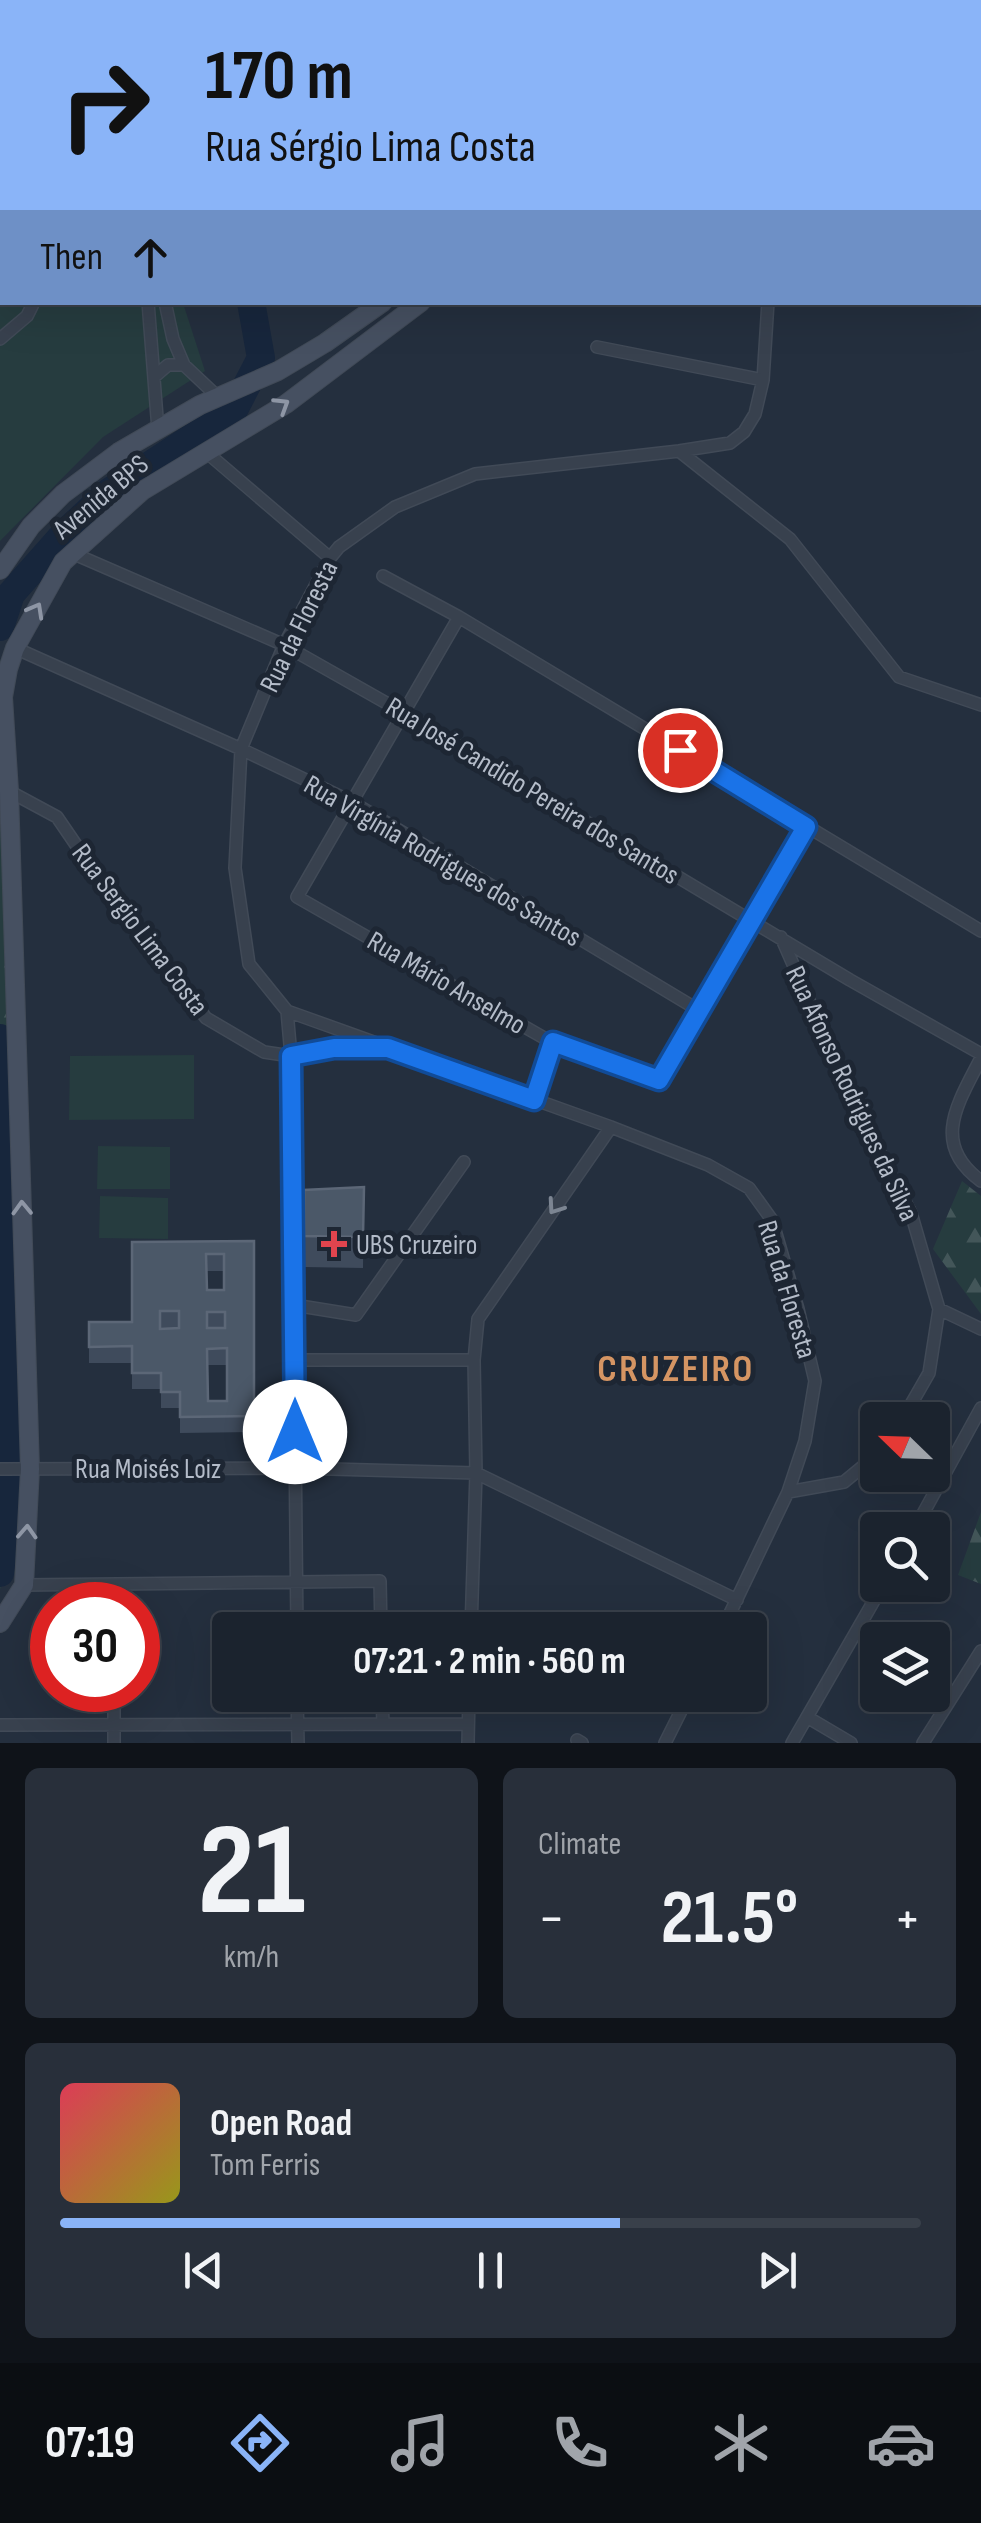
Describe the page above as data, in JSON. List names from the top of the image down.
{
  "streets": {
    "main road": ["Avenida BPS"],
    "street": [
      "Rua da Floresta",
      "Rua José Candido Pereira dos Santos",
      "Rua Virgínia Rodrigues dos Santos",
      "Rua Sergio Lima Costa",
      "Rua Mário Anselmo",
      "Rua Afonso Rodrigues da Silva",
      "Rua Moisés Loiz"
    ]
  },
  "crossings": [
    ["Avenida BPS", "Rua José Candido Pereira dos Santos"],
    ["Avenida BPS", "Rua Virgínia Rodrigues dos Santos"],
    ["Avenida BPS", "Rua Sergio Lima Costa"],
    ["Avenida BPS", "Rua Moisés Loiz"],
    ["Rua da Floresta", "Rua José Candido Pereira dos Santos"],
    ["Rua da Floresta", "Rua Virgínia Rodrigues dos Santos"],
    ["Rua José Candido Pereira dos Santos", "Rua Afonso Rodrigues da Silva"],
    ["Rua Virgínia Rodrigues dos Santos", "Rua Mário Anselmo"]
  ],
  "one_way": ["Avenida BPS"],
  "districts": ["CRUZEIRO"],
  "places": {
    "health": ["UBS Cruzeiro"]
  },
  "north": "top left",
  "page": {
    "turn": ["170 m", "Rua Sérgio Lima Costa"],
    "then": "Then",
    "limit": "30",
    "trip": "07:21 · 2 min · 560 m",
    "tile": [
      ["21", "km/h"],
      "Climate"
    ],
    "heat": ["−", "21.5°", "+"],
    "song": ["Open Road", "Tom Ferris"],
    "tabs": "07:19"
  }
}
